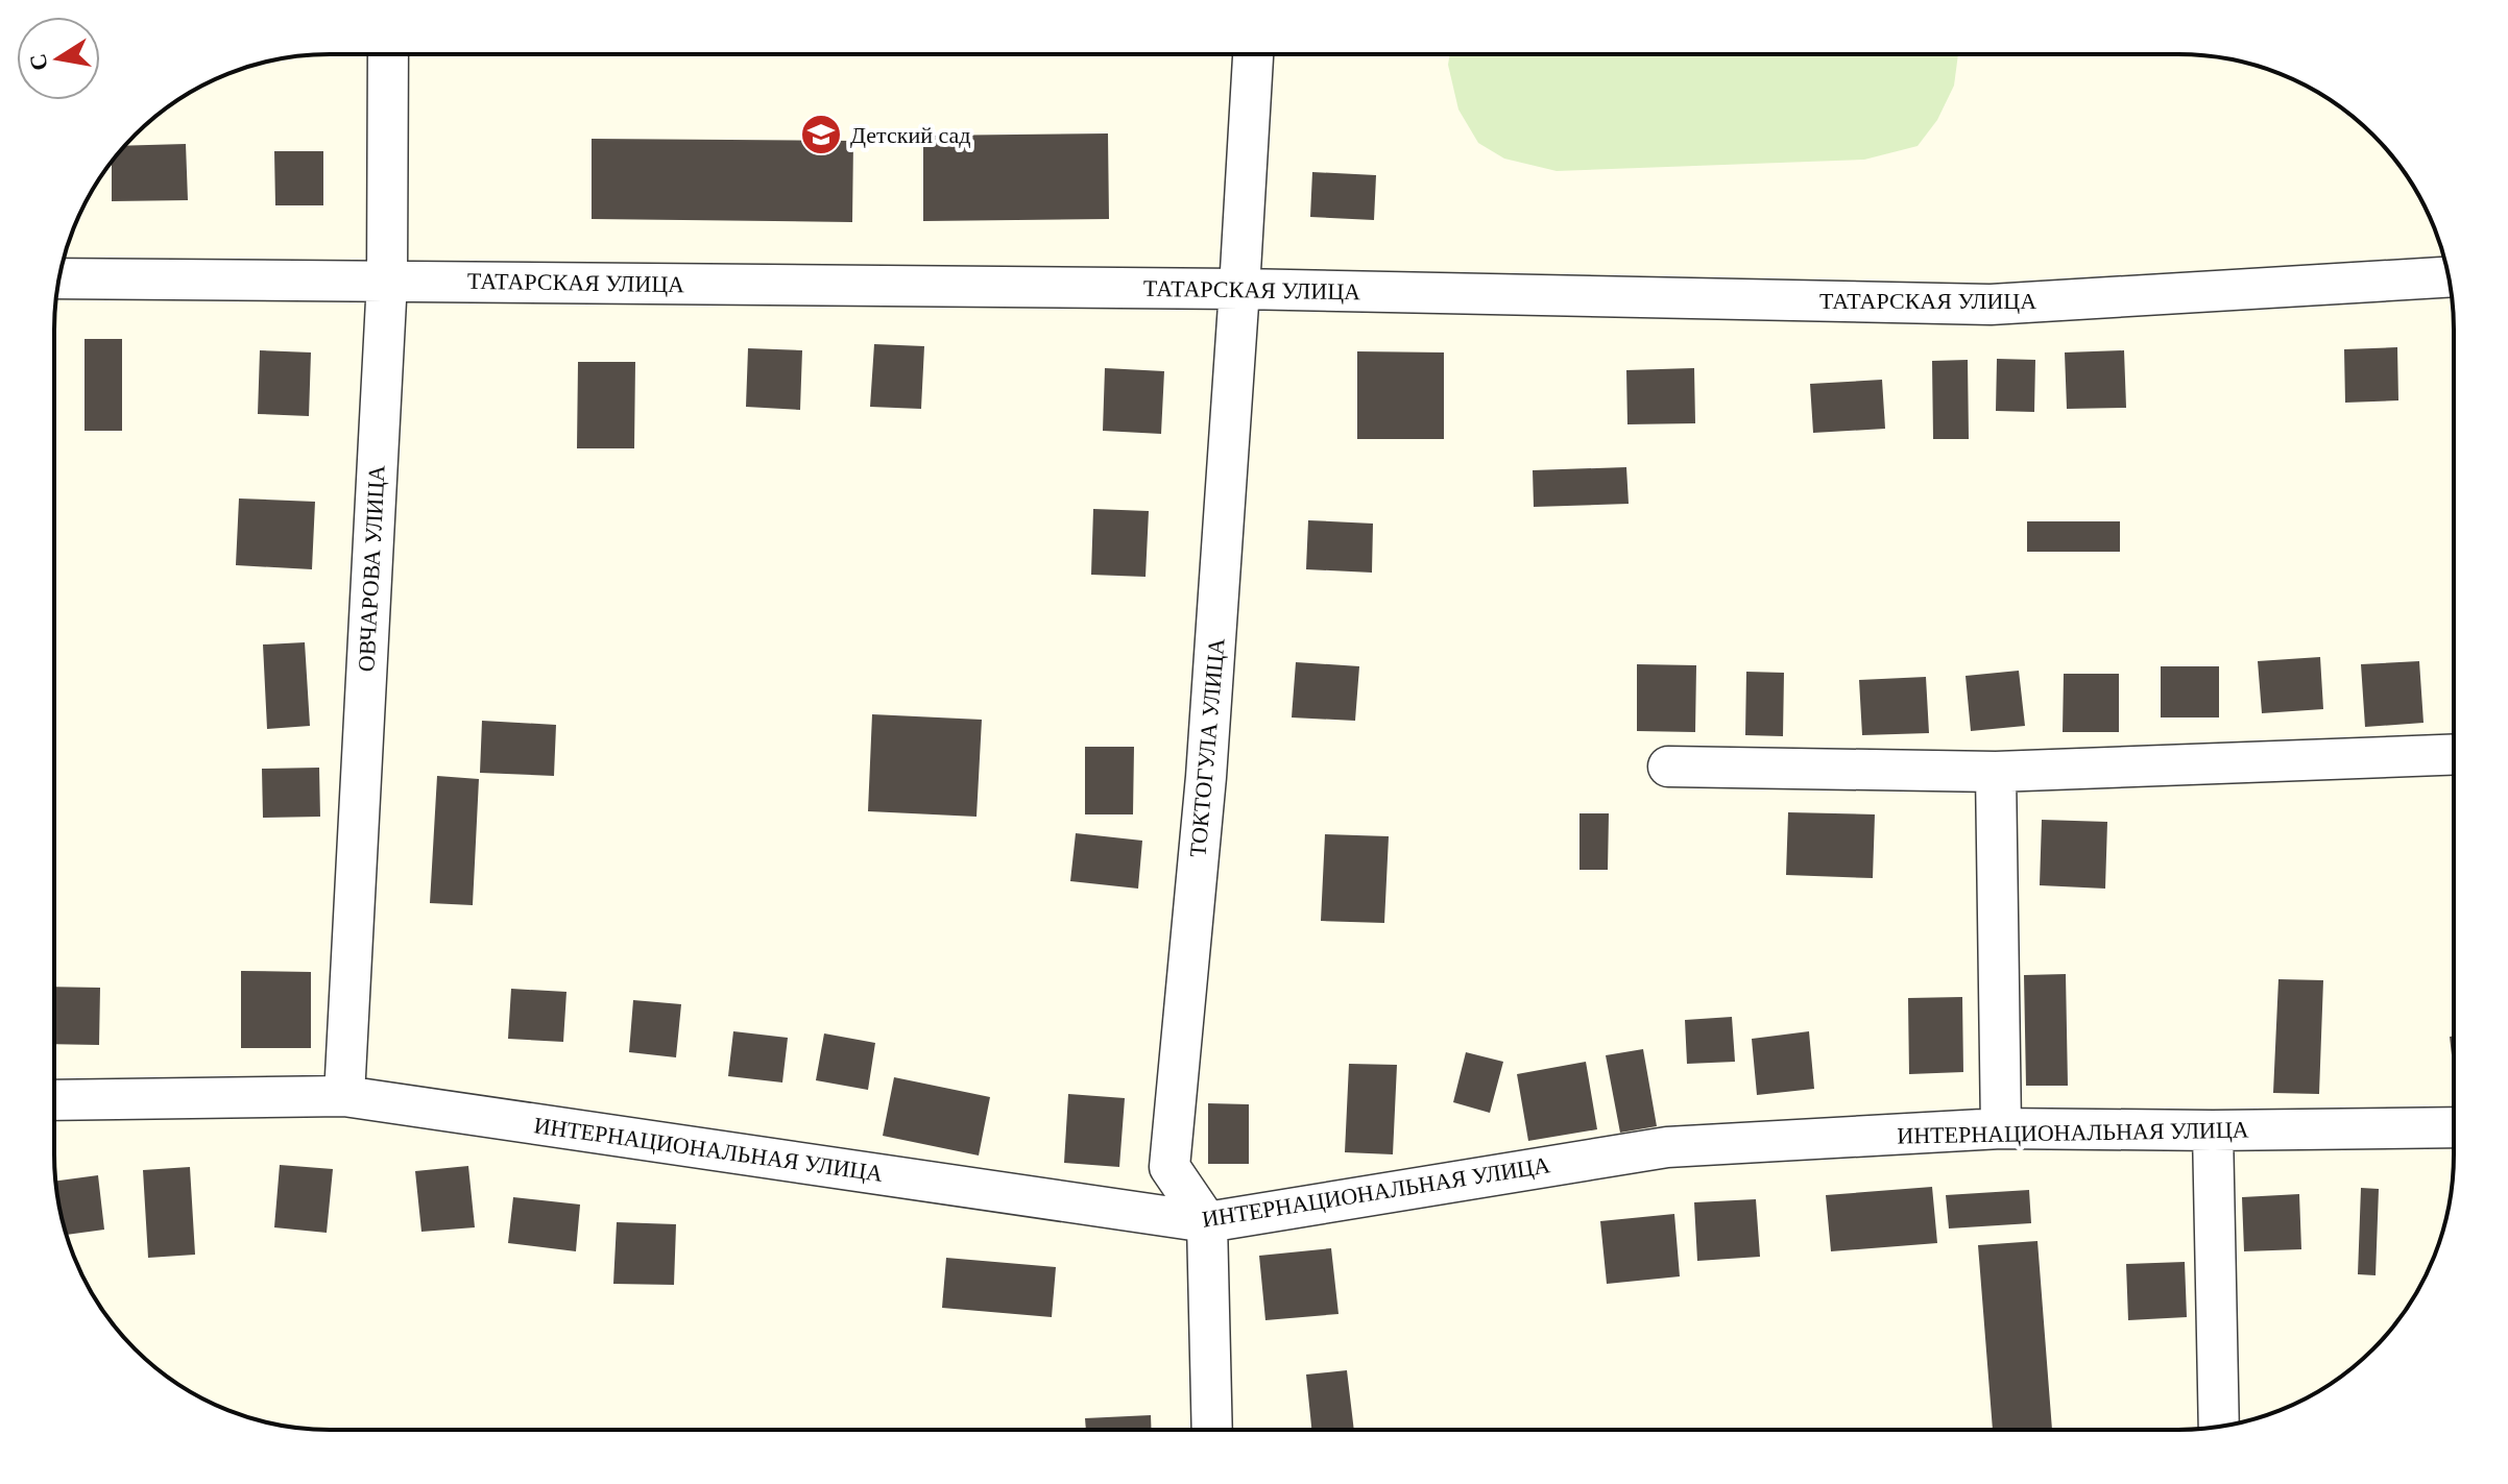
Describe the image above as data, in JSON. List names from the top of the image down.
{
  "streets": {
    "street": [
      "ТАТАРСКАЯ УЛИЦА",
      "ОВЧАРОВА УЛИЦА",
      "ТОКТОГУЛА УЛИЦА",
      "ИНТЕРНАЦИОНАЛЬНАЯ УЛИЦА"
    ]
  },
  "crossings": [
    ["ТАТАРСКАЯ УЛИЦА", "ОВЧАРОВА УЛИЦА"],
    ["ТАТАРСКАЯ УЛИЦА", "ТОКТОГУЛА УЛИЦА"],
    ["ОВЧАРОВА УЛИЦА", "ИНТЕРНАЦИОНАЛЬНАЯ УЛИЦА"],
    ["ТОКТОГУЛА УЛИЦА", "ИНТЕРНАЦИОНАЛЬНАЯ УЛИЦА"]
  ],
  "places": {
    "school or university": ["Детский сад"]
  },
  "north": "left"
}
